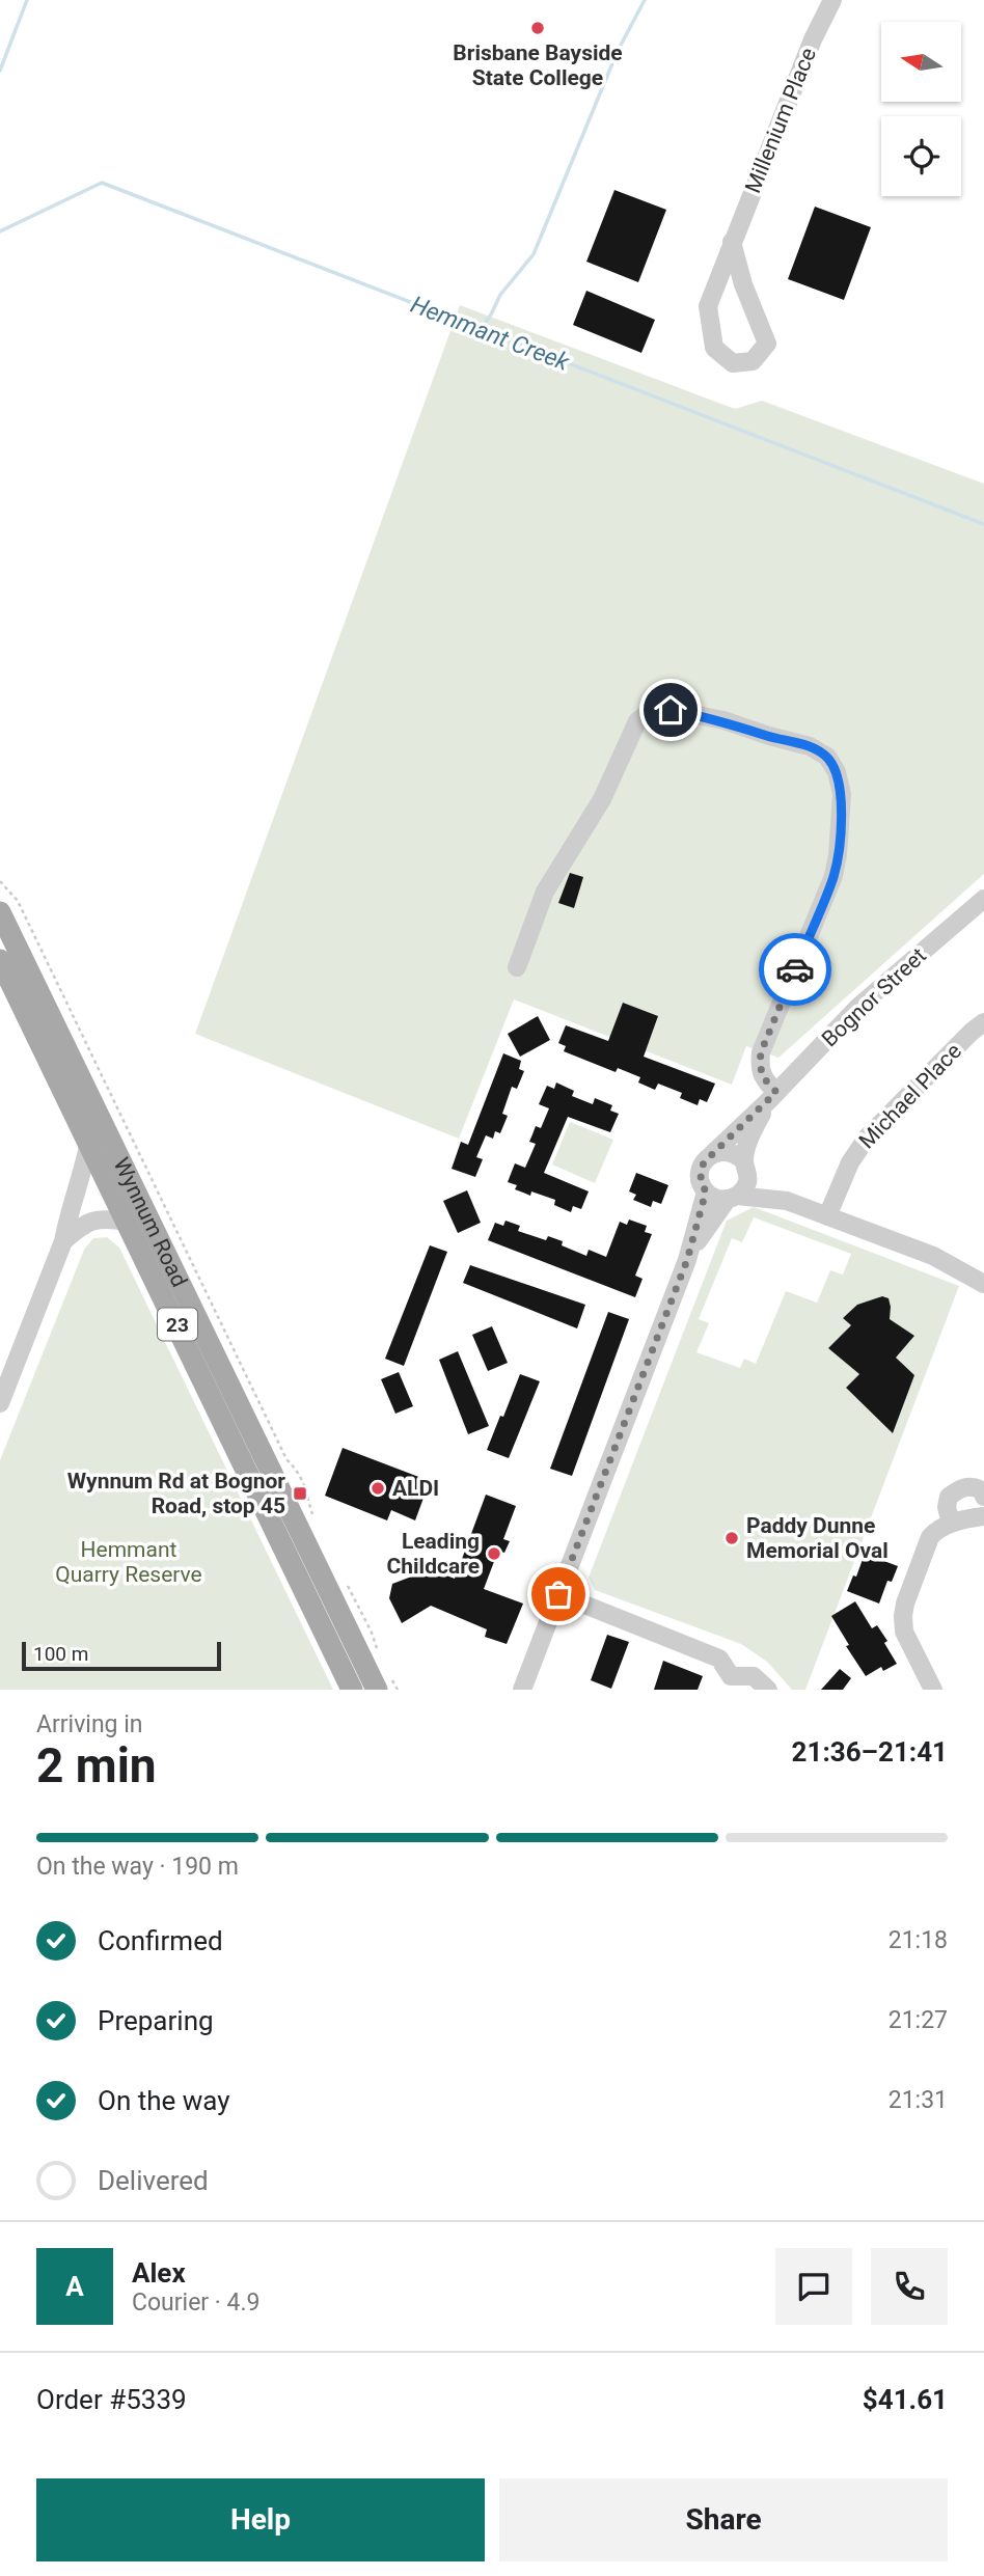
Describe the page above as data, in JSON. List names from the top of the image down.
{
  "streets": {
    "main road": ["Wynnum Road", "23"],
    "street": ["Millenium Place", "Bognor Street", "Michael Place"]
  },
  "water": ["Hemmant Creek"],
  "parks": ["Hemmant Quarry Reserve"],
  "places": {
    "other": [
      "Brisbane Bayside State College",
      "ALDI",
      "Paddy Dunne Memorial Oval",
      "Leading Childcare"
    ],
    "transit": ["Wynnum Rd at Bognor Road, stop 45"]
  },
  "scale_bar": "100 m",
  "north": "left",
  "page": {
    "scale": "100 m",
    "heading": ["2 min", "Arriving in", "21:36–21:41"],
    "panel": [
      "Alex",
      "Courier · 4.9",
      "Order #5339",
      "$41.61"
    ],
    "bar": "On the way · 190 m",
    "list": [
      ["Confirmed", "21:18"],
      ["Preparing", "21:27"],
      ["On the way", "21:31"],
      "Delivered"
    ],
    "round": "A",
    "buttons": ["Help", "Share"]
  }
}
